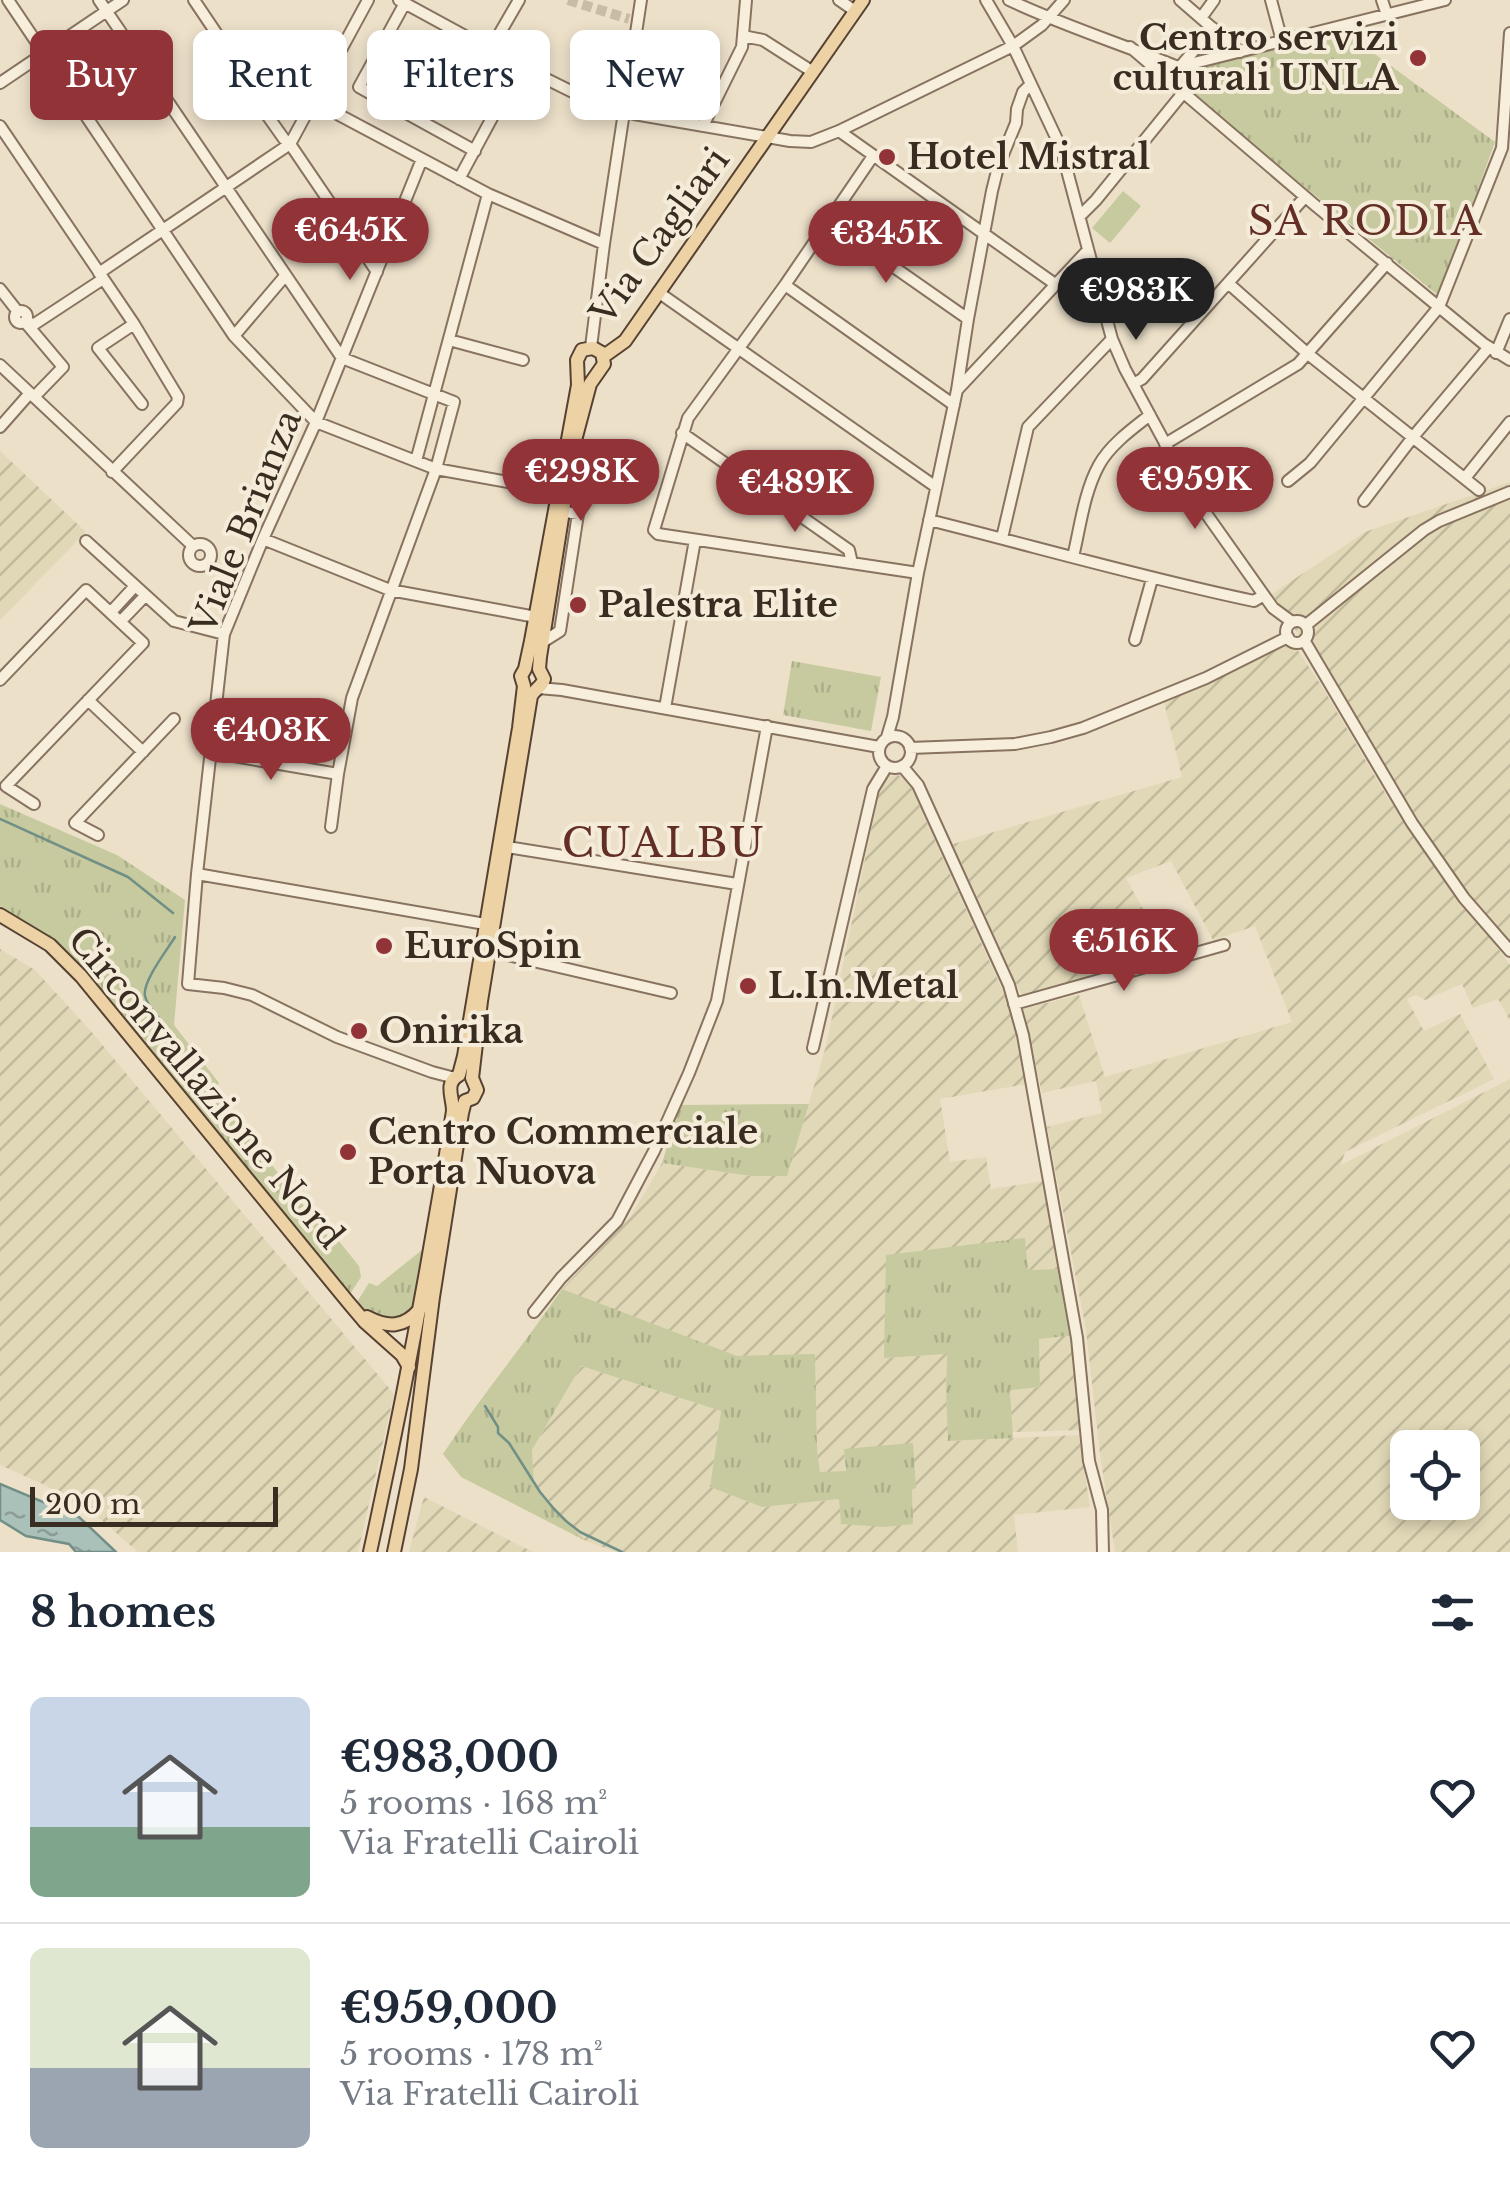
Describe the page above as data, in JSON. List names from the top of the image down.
{
  "streets": {
    "main road": ["Via Cagliari", "Circonvallazione Nord"],
    "street": ["Viale Brianza"]
  },
  "crossings": [
    ["Via Cagliari", "Viale Brianza"]
  ],
  "districts": ["SA RODIA", "CUALBU"],
  "places": [
    "Centro servizi culturali UNLA",
    "Hotel Mistral",
    "Palestra Elite",
    "EuroSpin",
    "L.In.Metal",
    "Onirika",
    "Centro Commerciale Porta Nuova"
  ],
  "scale_bar": "200 m",
  "page": {
    "chip": [
      "Buy",
      "Rent",
      "Filters",
      "New"
    ],
    "price": [
      "€645K",
      "€345K",
      "€983K",
      "€298K",
      "€959K",
      "€489K",
      "€403K",
      "€516K"
    ],
    "scale": "200 m",
    "heading": "8 homes",
    "list": [
      {
        "name": "€983,000",
        "note": "5 rooms · 168 m² · Via Fratelli Cairoli"
      },
      {
        "name": "€959,000",
        "note": "5 rooms · 178 m² · Via Fratelli Cairoli"
      }
    ]
  }
}
